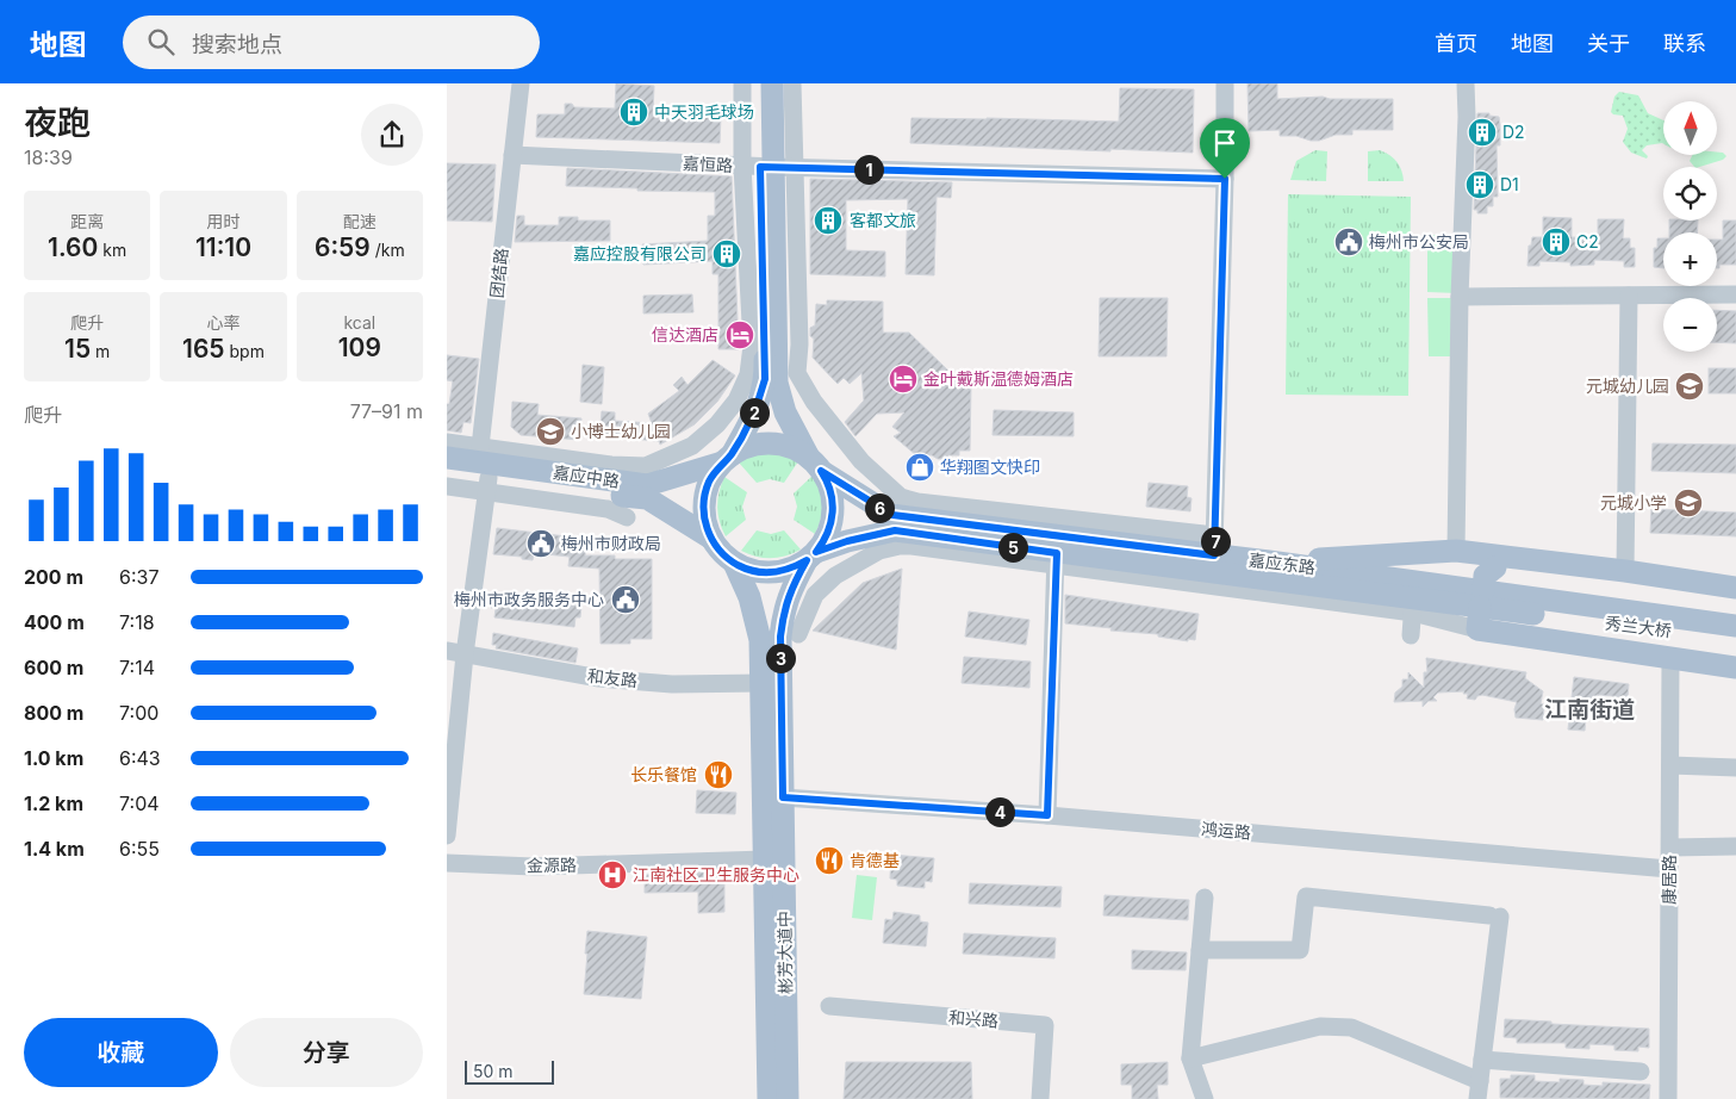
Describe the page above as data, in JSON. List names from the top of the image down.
{
  "streets": {
    "main road": [
      "嘉应中路",
      "嘉应东路",
      "秀兰大桥",
      "彬芳大道中"
    ],
    "street": [
      "嘉恒路",
      "团结路",
      "和友路",
      "鸿运路",
      "金源路",
      "康居路",
      "和兴路"
    ]
  },
  "crossings": [
    ["嘉恒路", "团结路"],
    ["团结路", "嘉应中路"],
    ["团结路", "和友路"],
    ["嘉应中路", "嘉应东路"],
    ["嘉应中路", "彬芳大道中"],
    ["嘉应东路", "秀兰大桥"],
    ["嘉应东路", "彬芳大道中"],
    ["和友路", "彬芳大道中"],
    ["鸿运路", "康居路"],
    ["鸿运路", "彬芳大道中"],
    ["金源路", "彬芳大道中"]
  ],
  "districts": ["江南街道"],
  "places": {
    "building": [
      "中天羽毛球场",
      "D2",
      "D1",
      "客都文旅",
      "C2",
      "嘉应控股有限公司"
    ],
    "public building": ["梅州市公安局", "梅州市财政局", "梅州市政务服务中心"],
    "hotel": ["信达酒店", "金叶戴斯温德姆酒店"],
    "school or university": ["元城幼儿园", "小博士幼儿园", "元城小学"],
    "shop": ["华翔图文快印"],
    "restaurant": ["长乐餐馆", "肯德基"],
    "hospital": ["江南社区卫生服务中心"]
  },
  "scale_bar": "50 m",
  "north": "top",
  "page": {
    "header": "地图",
    "search": "搜索地点",
    "nav": [
      "首页",
      "地图",
      "关于",
      "联系"
    ],
    "heading": ["夜跑", "18:39"],
    "map_buttons": ["+", "−"],
    "pins": [
      "1",
      "2",
      "6",
      "7",
      "5",
      "3",
      "4"
    ],
    "stats": [
      ["距离", "1.60 km"],
      ["用时", "11:10"],
      ["配速", "6:59 /km"],
      ["爬升", "15 m"],
      ["心率", "165 bpm"],
      ["kcal", "109"]
    ],
    "chart": ["爬升", "77–91 m"],
    "list": [
      {
        "name": "200 m",
        "note": "6:37"
      },
      {
        "name": "400 m",
        "note": "7:18"
      },
      {
        "name": "600 m",
        "note": "7:14"
      },
      {
        "name": "800 m",
        "note": "7:00"
      },
      {
        "name": "1.0 km",
        "note": "6:43"
      },
      {
        "name": "1.2 km",
        "note": "7:04"
      },
      {
        "name": "1.4 km",
        "note": "6:55"
      }
    ],
    "buttons": ["收藏", "分享"],
    "scale": "50 m"
  }
}
